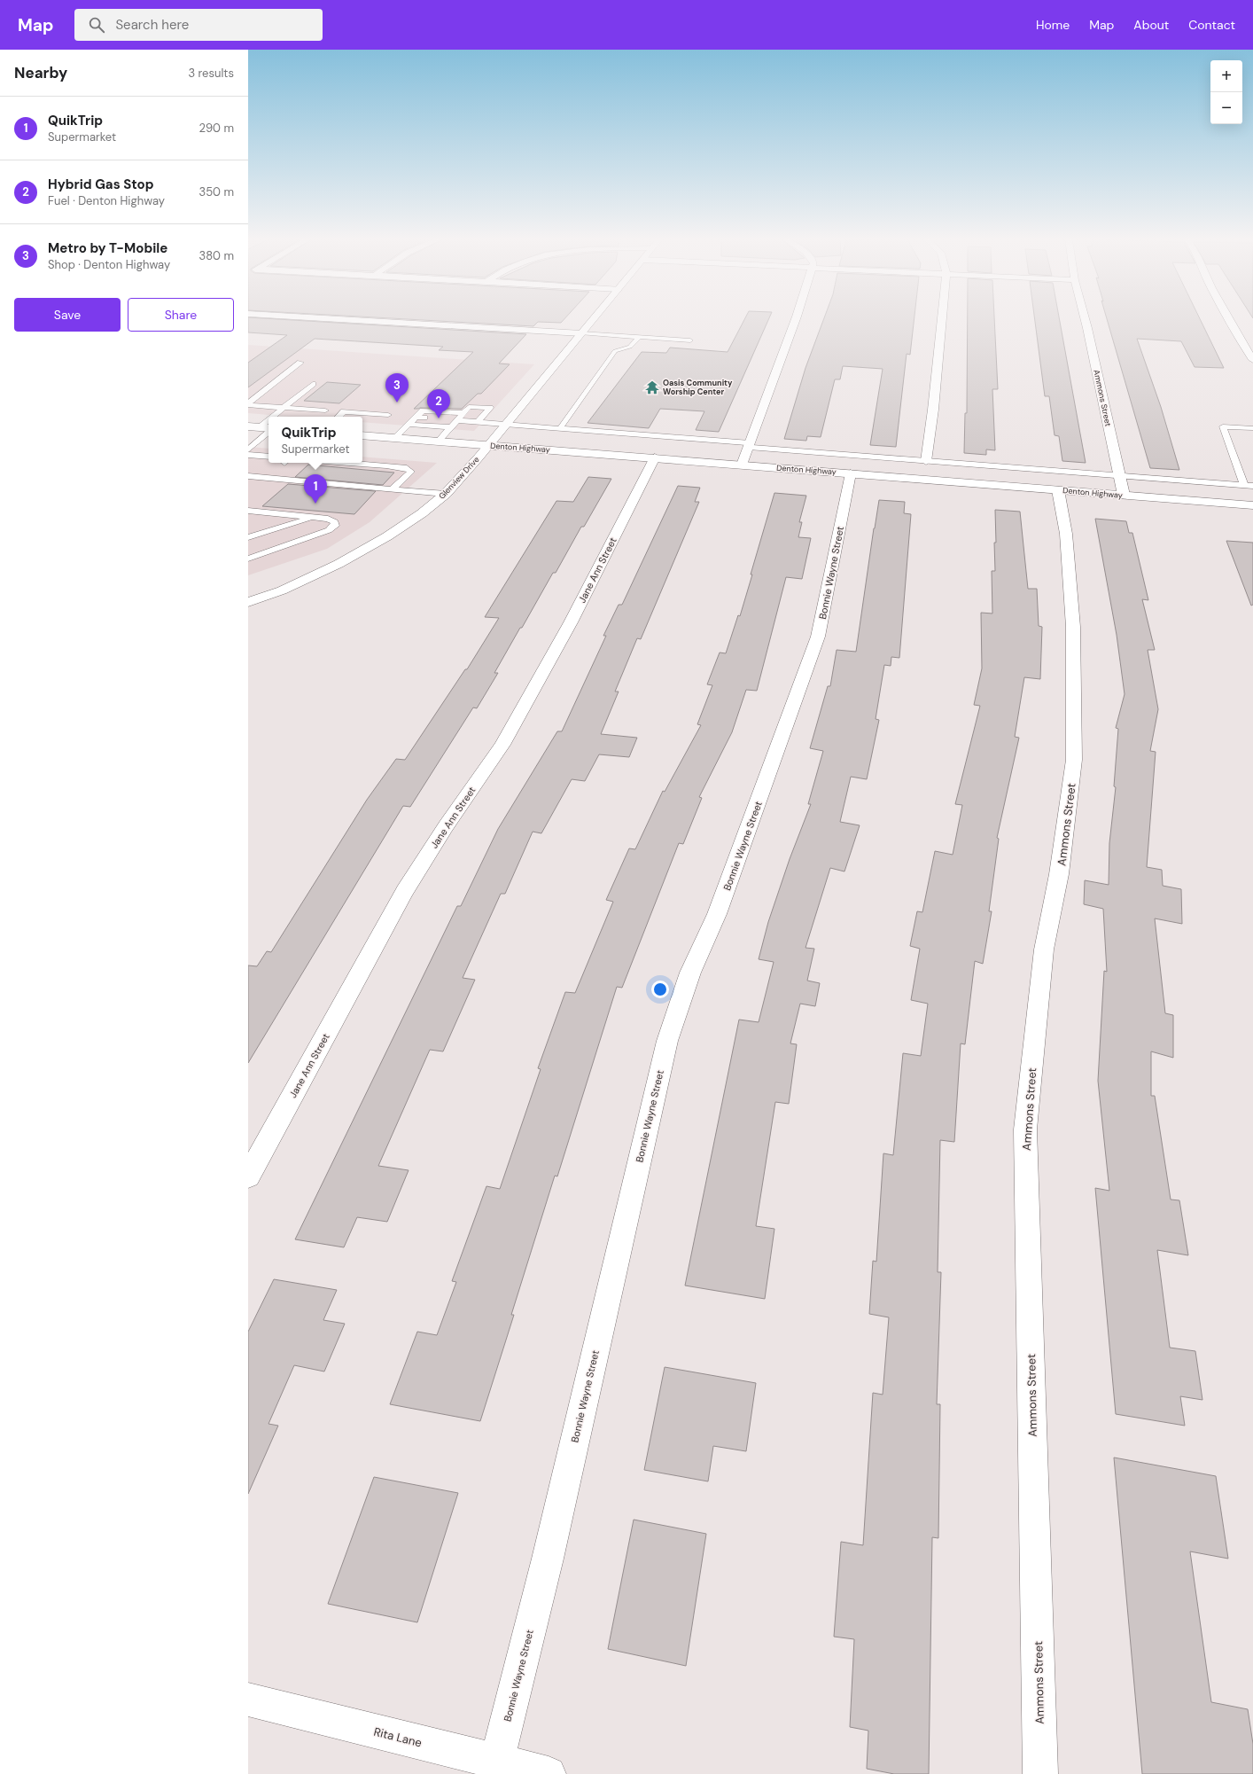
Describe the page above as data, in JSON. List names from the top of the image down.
{
  "streets": {
    "street": [
      "Ammons Street",
      "Denton Highway",
      "Glenview Drive",
      "Jane Ann Street",
      "Bonnie Wayne Street",
      "Rita Lane"
    ]
  },
  "crossings": [
    ["Ammons Street", "Denton Highway"],
    ["Denton Highway", "Glenview Drive"],
    ["Denton Highway", "Jane Ann Street"],
    ["Denton Highway", "Bonnie Wayne Street"],
    ["Bonnie Wayne Street", "Rita Lane"]
  ],
  "places": {
    "temple": ["Oasis Community Worship Center"]
  },
  "page": {
    "header": "Map",
    "search": "Search here",
    "nav": [
      "Home",
      "Map",
      "About",
      "Contact"
    ],
    "heading": ["Nearby", "3 results"],
    "map_buttons": ["+", "−"],
    "list": [
      {
        "mark": "1",
        "name": "QuikTrip",
        "note": "Supermarket",
        "value": "290 m"
      },
      {
        "mark": "2",
        "name": "Hybrid Gas Stop",
        "note": "Fuel · Denton Highway",
        "value": "350 m"
      },
      {
        "mark": "3",
        "name": "Metro by T-Mobile",
        "note": "Shop · Denton Highway",
        "value": "380 m"
      }
    ],
    "buttons": ["Save", "Share"],
    "pins": ["3", "2", "1"],
    "popup": ["QuikTrip", "Supermarket"]
  }
}
